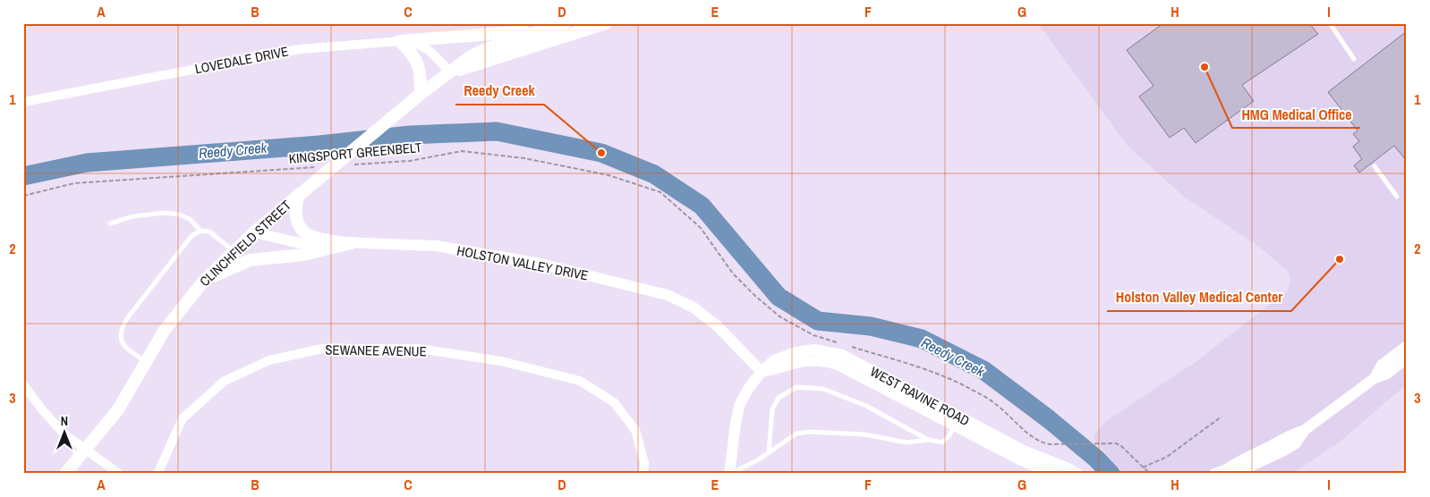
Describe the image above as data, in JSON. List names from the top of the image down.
{
  "streets": {
    "main road": ["CLINCHFIELD STREET"],
    "street": [
      "LOVEDALE DRIVE",
      "HOLSTON VALLEY DRIVE",
      "SEWANEE AVENUE",
      "WEST RAVINE ROAD"
    ],
    "path": ["KINGSPORT GREENBELT"]
  },
  "crossings": [
    ["LOVEDALE DRIVE", "CLINCHFIELD STREET"],
    ["CLINCHFIELD STREET", "HOLSTON VALLEY DRIVE"],
    ["HOLSTON VALLEY DRIVE", "WEST RAVINE ROAD"]
  ],
  "water": ["Reedy Creek"],
  "places": ["HMG Medical Office", "Reedy Creek", "Holston Valley Medical Center"],
  "north": "top",
  "grid": {
    "columns": [
      "A",
      "B",
      "C",
      "D",
      "E",
      "F",
      "G",
      "H",
      "I"
    ],
    "rows": ["1", "2", "3"]
  }
}
